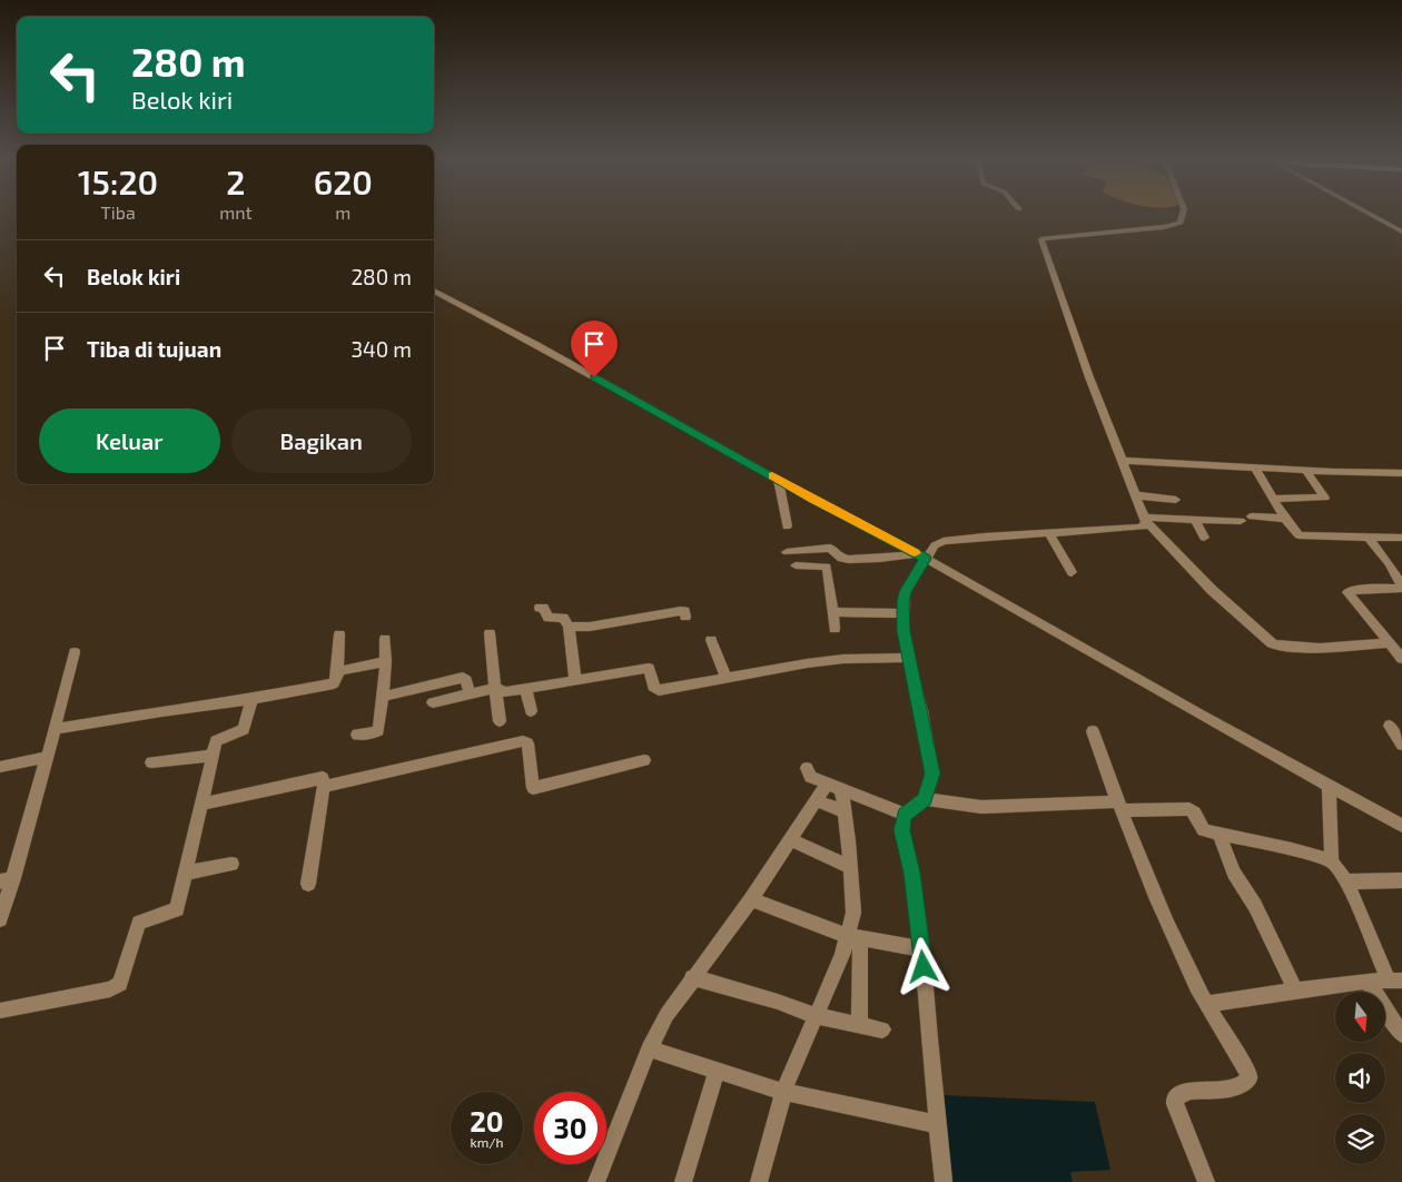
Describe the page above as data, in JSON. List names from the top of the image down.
{
  "north": "bottom",
  "page": {
    "turn": ["280 m", "Belok kiri"],
    "eta": [
      "15:20",
      "Tiba",
      "2",
      "mnt",
      "620",
      "m"
    ],
    "list": [
      {
        "name": "Belok kiri",
        "value": "280 m"
      },
      {
        "name": "Tiba di tujuan",
        "value": "340 m"
      }
    ],
    "buttons": ["Keluar", "Bagikan"],
    "speed": "20 km/h",
    "limit": "30"
  }
}
